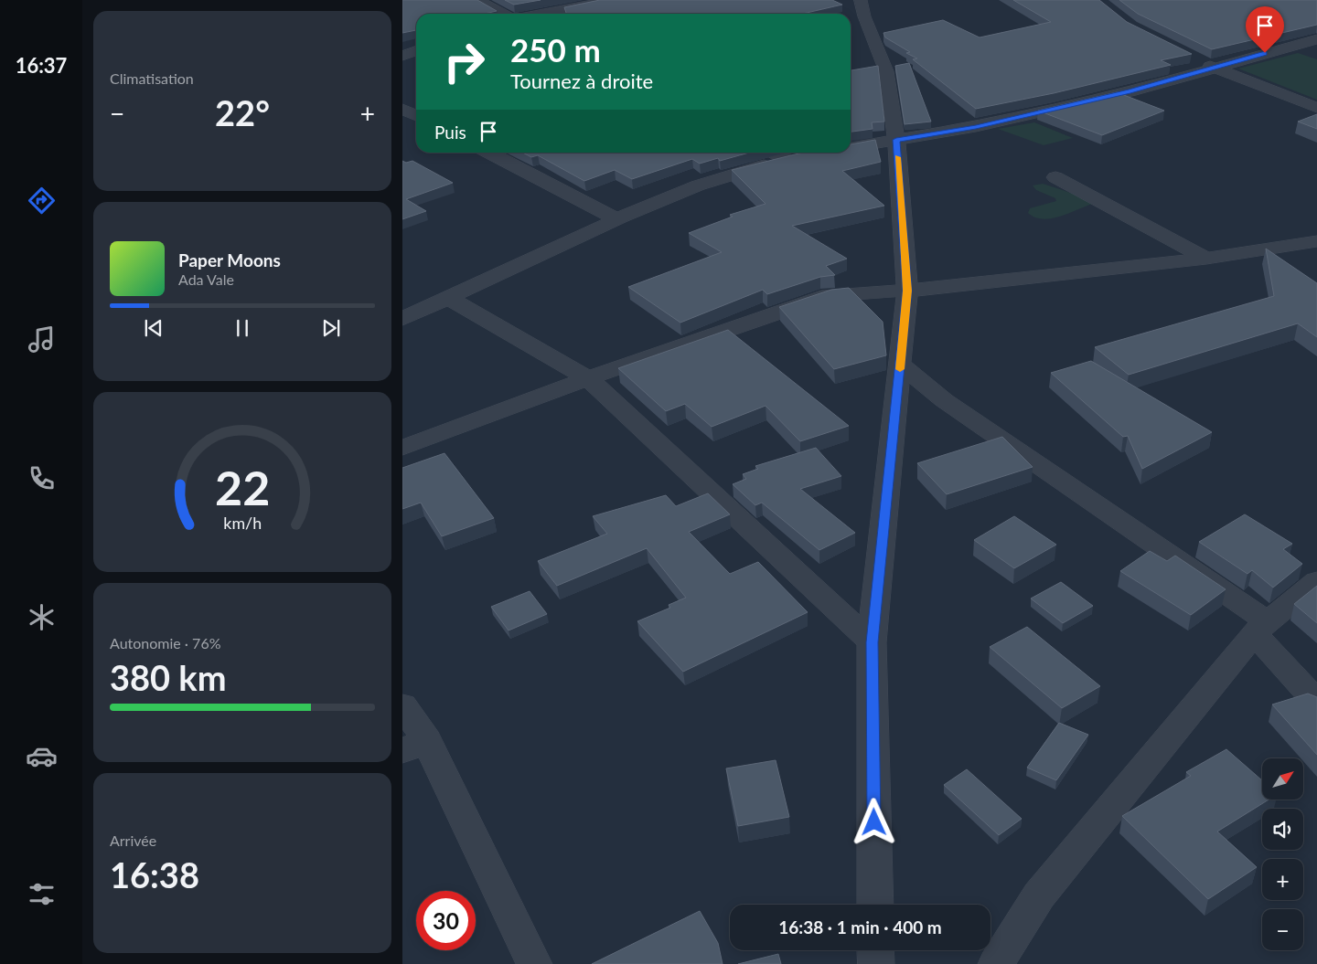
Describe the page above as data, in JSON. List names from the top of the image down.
{
  "north": "top right",
  "page": {
    "tabs": "16:37",
    "tile": [
      "Climatisation",
      ["Autonomie · 76%", "380 km"],
      ["Arrivée", "16:38"]
    ],
    "turn": ["250 m", "Tournez à droite"],
    "heat": ["−", "22°", "+"],
    "then": "Puis",
    "song": ["Paper Moons", "Ada Vale"],
    "map_buttons": ["+", "−"],
    "limit": "30",
    "trip": "16:38 · 1 min · 400 m",
    "gauge": ["22", "km/h"]
  }
}
